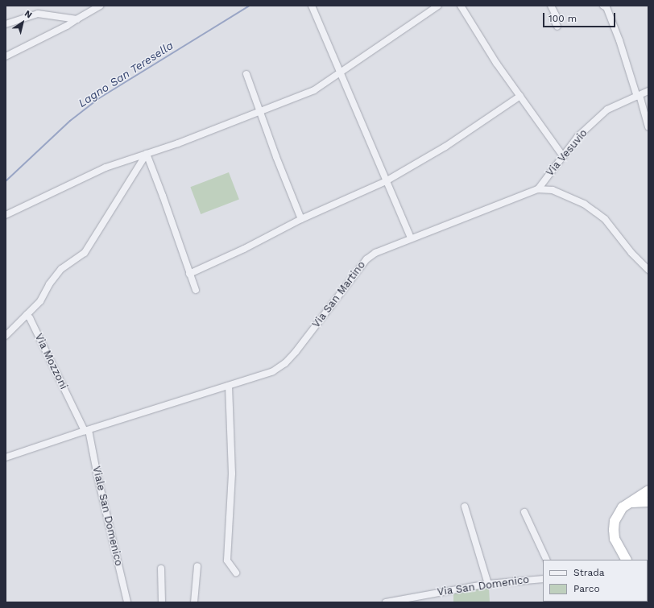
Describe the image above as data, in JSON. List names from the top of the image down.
{
  "streets": {
    "street": [
      "Via Vesuvio",
      "Via San Martino",
      "Via Mozzoni",
      "Viale San Domenico",
      "Via San Domenico"
    ]
  },
  "crossings": [
    ["Via Vesuvio", "Via San Martino"],
    ["Via San Martino", "Via Mozzoni"],
    ["Via San Martino", "Viale San Domenico"],
    ["Via Mozzoni", "Viale San Domenico"]
  ],
  "water": ["Lagno San Teresella"],
  "legend": ["Strada", "Parco"],
  "scale_bar": "100 m",
  "north": "top right"
}
